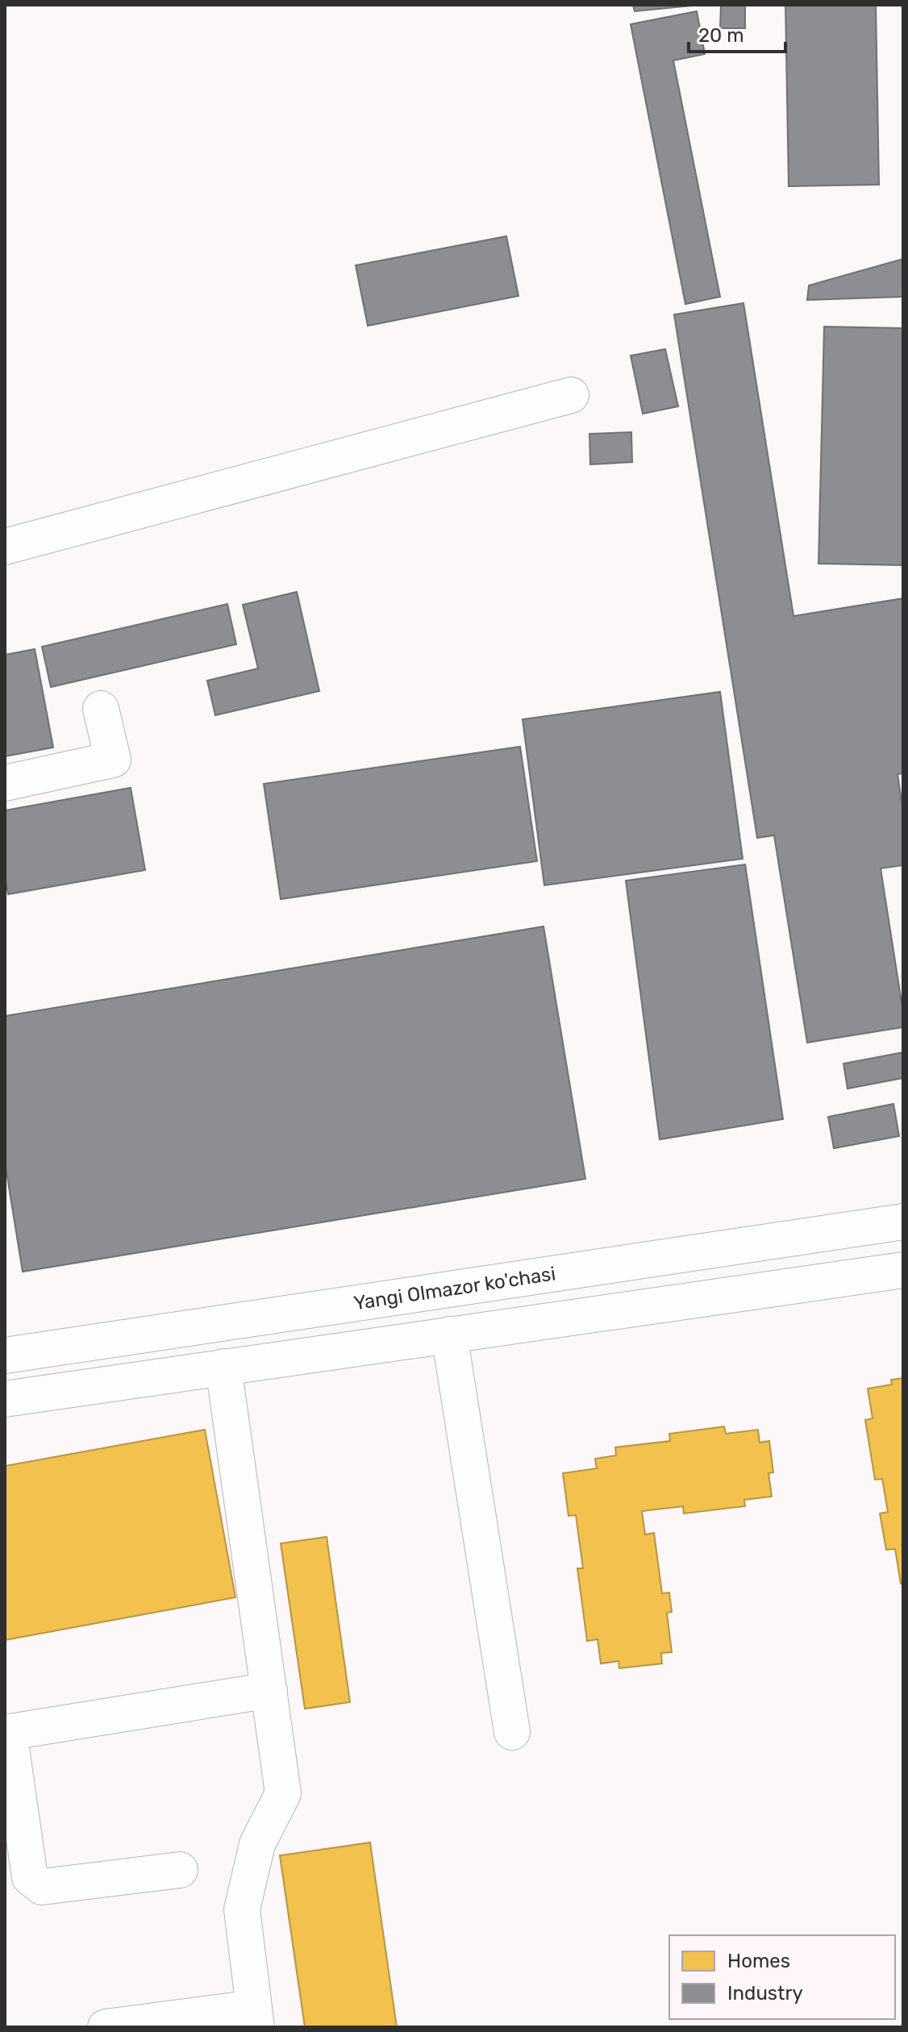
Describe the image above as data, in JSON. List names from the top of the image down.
{
  "streets": {
    "main road": ["Yangi Olmazor ko'chasi"]
  },
  "legend": ["Homes", "Industry"],
  "scale_bar": "20 m"
}
